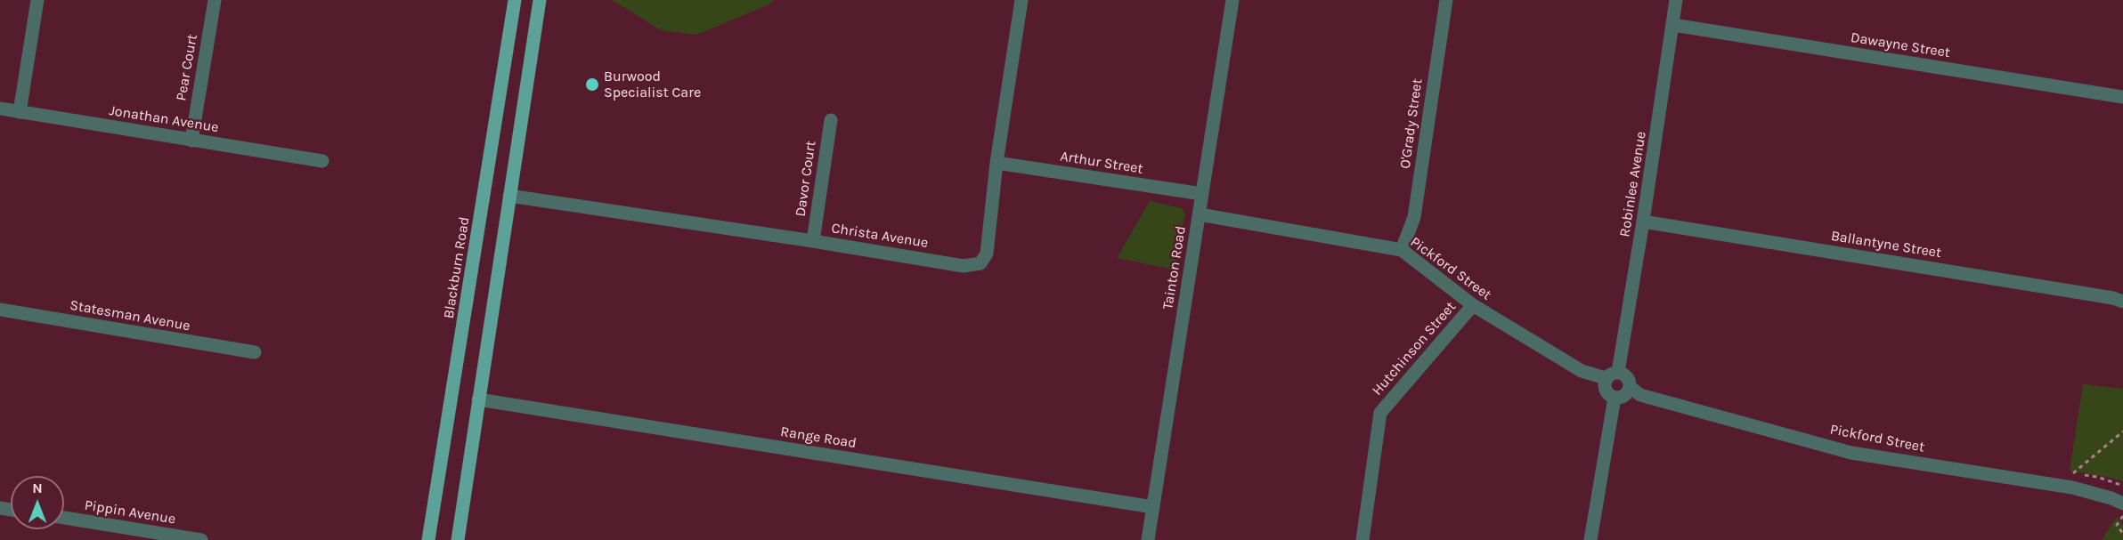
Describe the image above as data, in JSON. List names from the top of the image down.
{
  "streets": {
    "main road": ["Blackburn Road"],
    "street": [
      "Dawayne Street",
      "Pear Court",
      "Jonathan Avenue",
      "O'Grady Street",
      "Arthur Street",
      "Davor Court",
      "Robinlee Avenue",
      "Christa Avenue",
      "Ballantyne Street",
      "Tainton Road",
      "Pickford Street",
      "Statesman Avenue",
      "Hutchinson Street",
      "Range Road",
      "Pippin Avenue"
    ]
  },
  "crossings": [
    ["Dawayne Street", "Robinlee Avenue"],
    ["Pear Court", "Jonathan Avenue"],
    ["O'Grady Street", "Pickford Street"],
    ["Arthur Street", "Christa Avenue"],
    ["Arthur Street", "Tainton Road"],
    ["Davor Court", "Christa Avenue"],
    ["Robinlee Avenue", "Ballantyne Street"],
    ["Robinlee Avenue", "Pickford Street"],
    ["Tainton Road", "Pickford Street"],
    ["Tainton Road", "Range Road"],
    ["Pickford Street", "Hutchinson Street"]
  ],
  "places": ["Burwood Specialist Care"],
  "north": "top"
}
